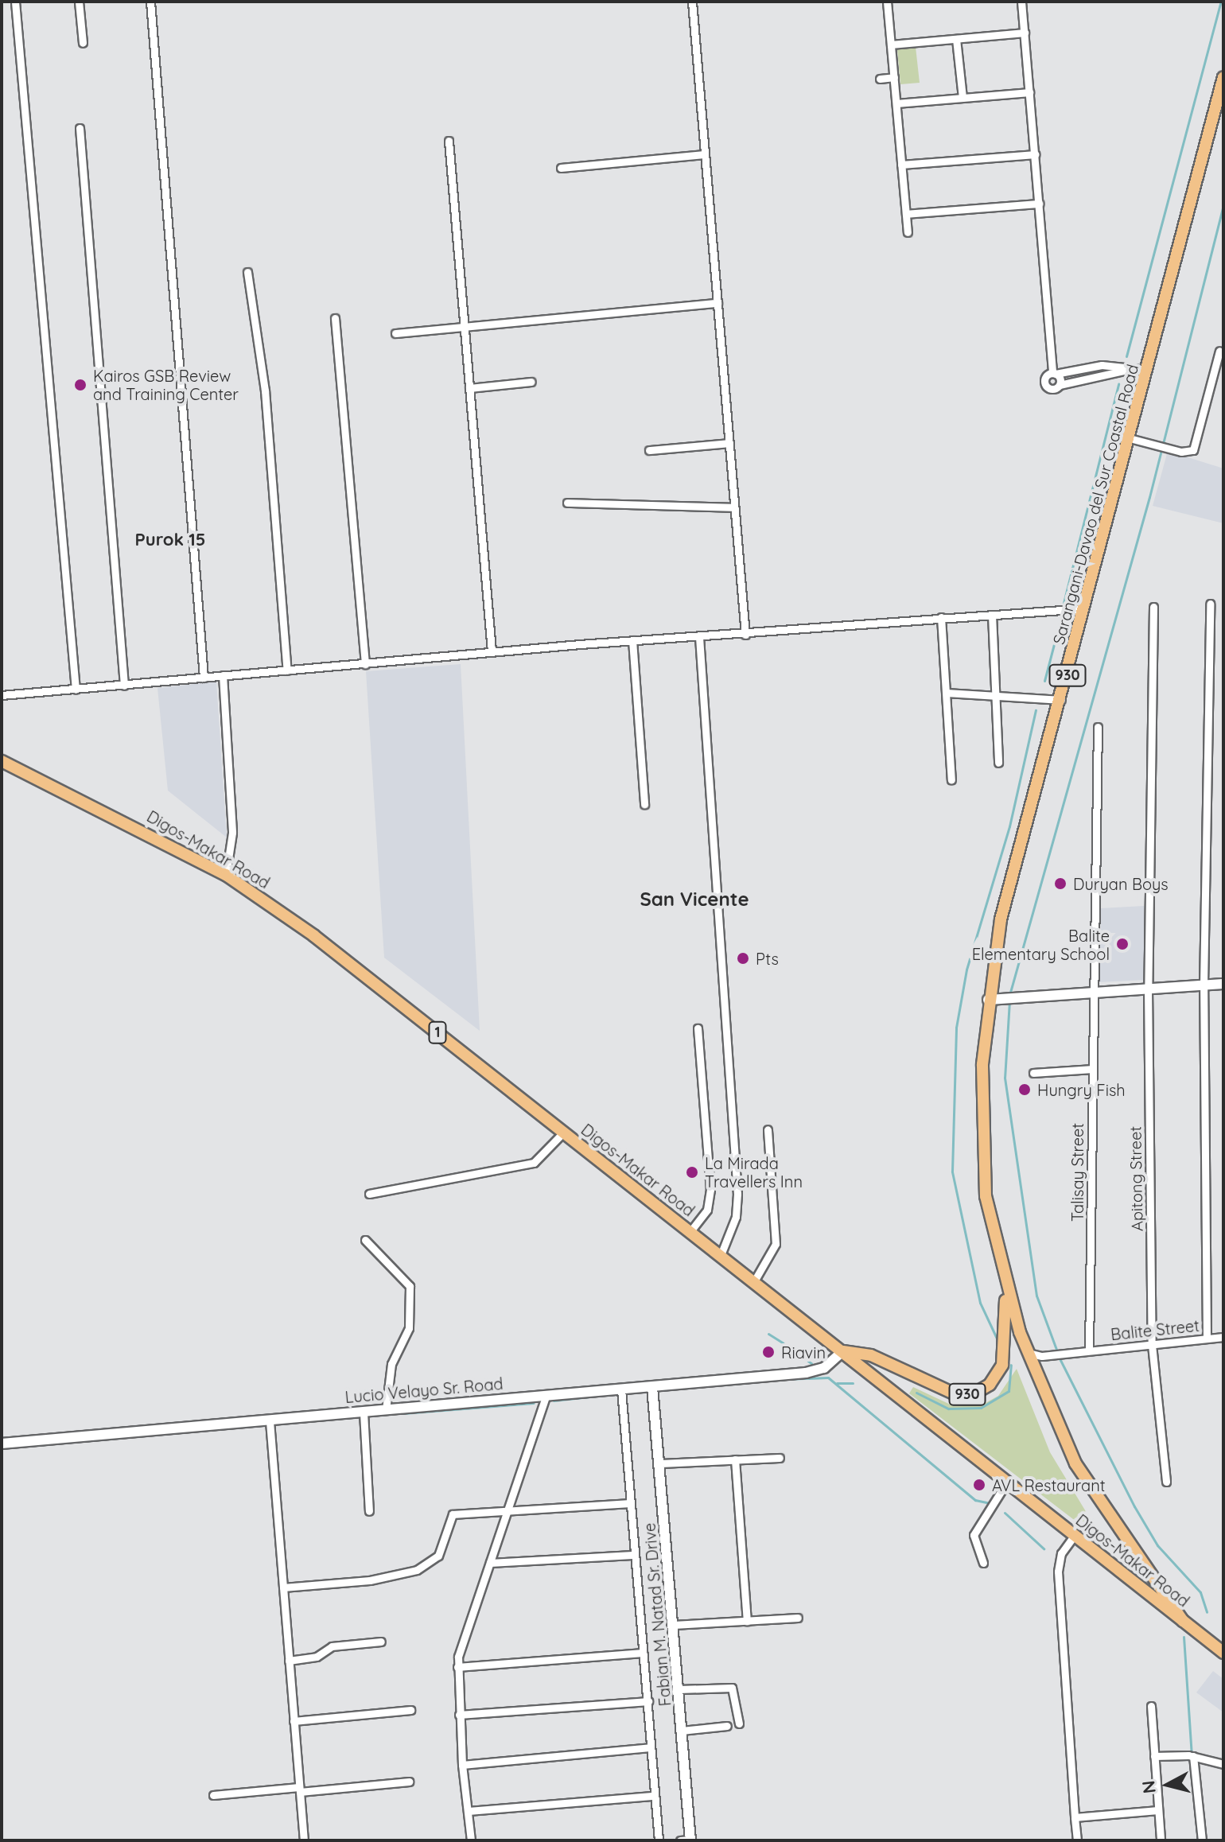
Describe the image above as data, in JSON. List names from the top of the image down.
{
  "streets": {
    "main road": [
      "Sarangani-Davao del Sur Coastal Road",
      "930",
      "Digos-Makar Road",
      "1",
      "Lucio Velayo Sr. Road",
      "Fabian M. Natad Sr. Drive"
    ],
    "street": ["Talisay Street", "Apitong Street", "Balite Street"]
  },
  "crossings": [
    ["Sarangani-Davao del Sur Coastal Road", "Digos-Makar Road"],
    ["Sarangani-Davao del Sur Coastal Road", "Balite Street"],
    ["Sarangani-Davao del Sur Coastal Road", "Lucio Velayo Sr. Road"],
    ["Digos-Makar Road", "Lucio Velayo Sr. Road"],
    ["Talisay Street", "Balite Street"],
    ["Apitong Street", "Balite Street"],
    ["Lucio Velayo Sr. Road", "Fabian M. Natad Sr. Drive"]
  ],
  "districts": ["Purok 15", "San Vicente"],
  "places": [
    "Kairos GSB Review and Training Center",
    "Duryan Boys",
    "Balite Elementary School",
    "Pts",
    "Hungry Fish",
    "La Mirada Travellers Inn",
    "Riavin",
    "AVL Restaurant"
  ],
  "north": "left"
}
